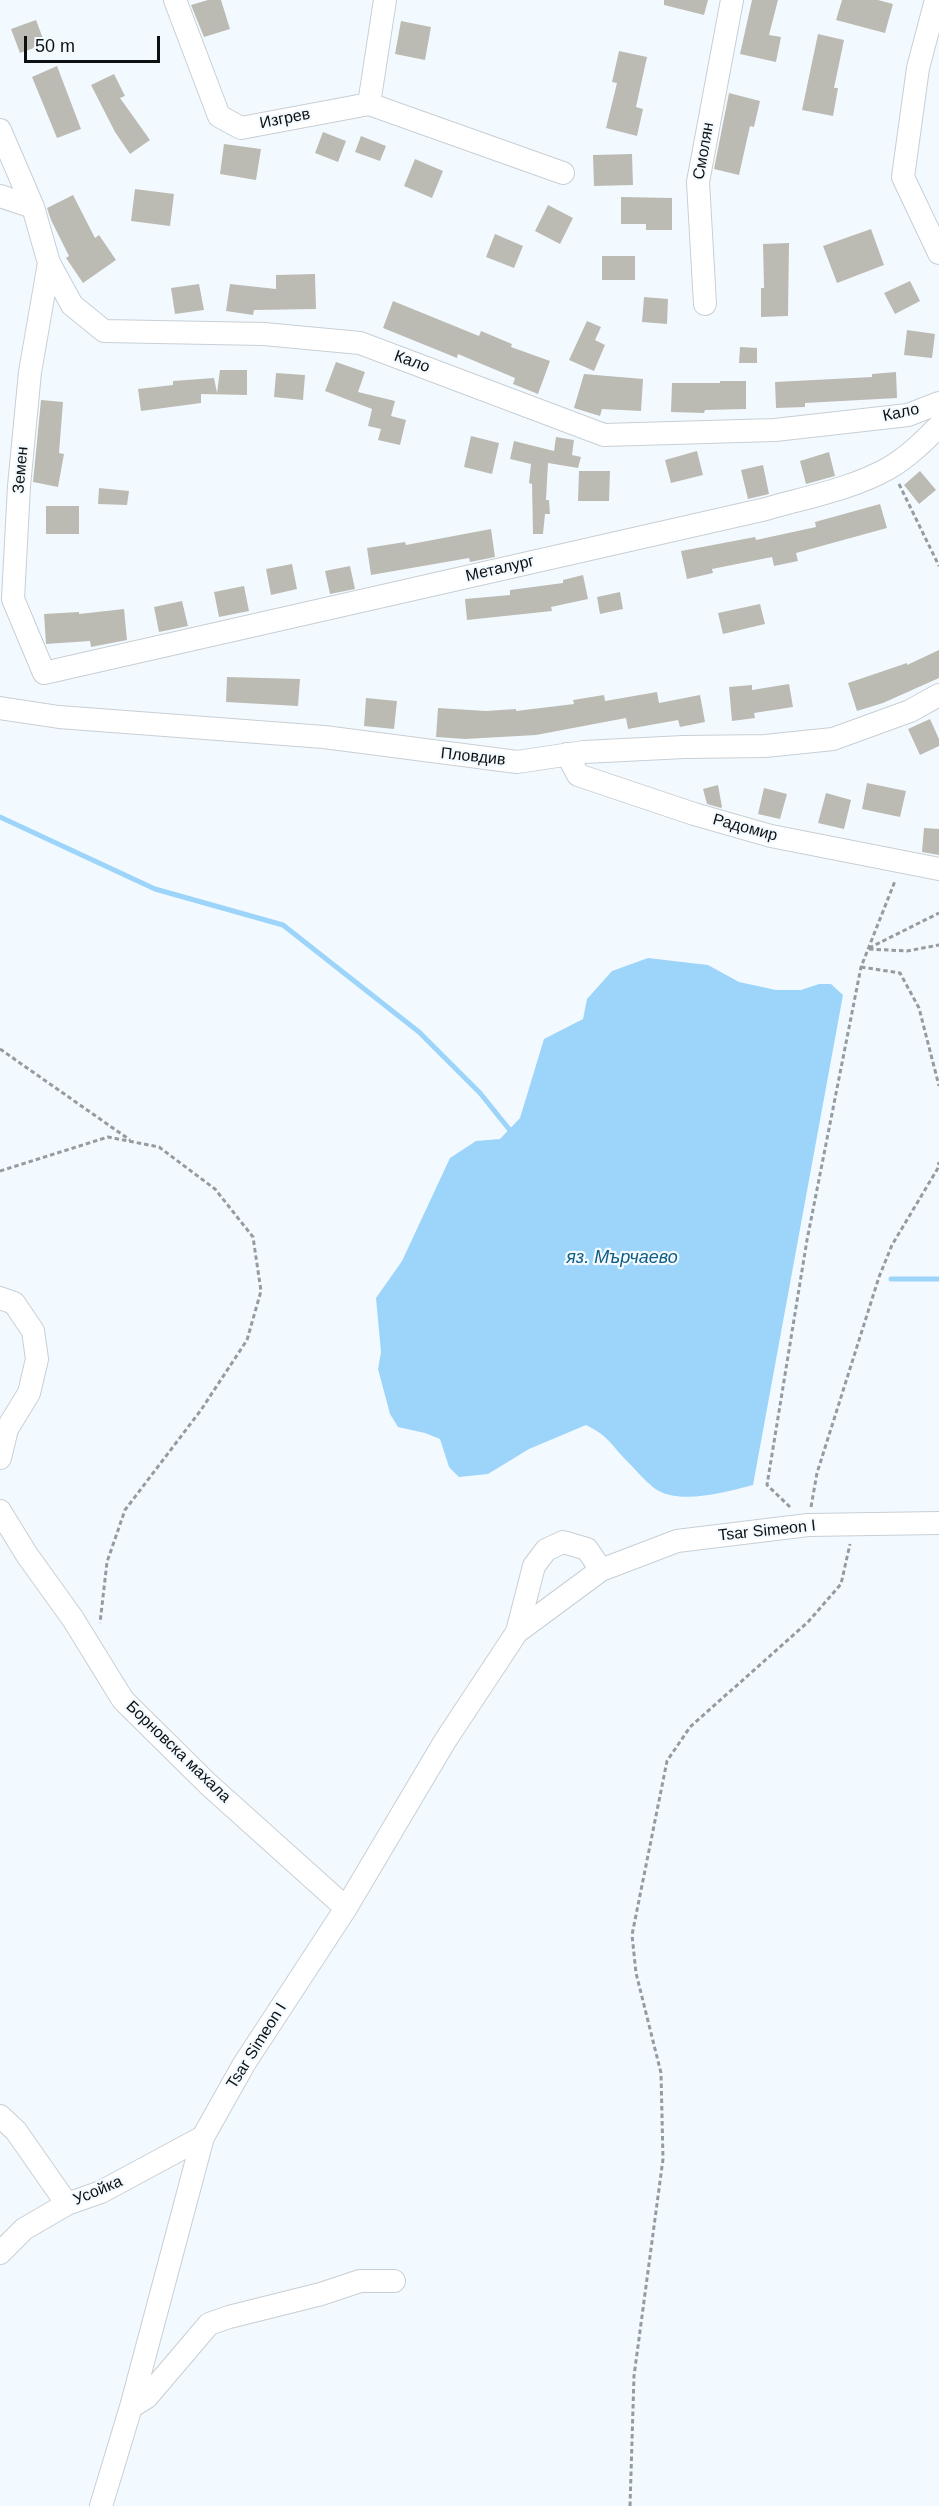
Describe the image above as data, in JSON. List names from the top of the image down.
{
  "streets": {
    "street": [
      "Изгрев",
      "Смолян",
      "Кало",
      "Земен",
      "Металург",
      "Пловдив",
      "Радомир",
      "Tsar Simeon I",
      "Борновска махала",
      "Усойка"
    ]
  },
  "crossings": [
    ["Кало", "Земен"],
    ["Земен", "Металург"],
    ["Пловдив", "Радомир"],
    ["Tsar Simeon I", "Борновска махала"],
    ["Tsar Simeon I", "Усойка"]
  ],
  "water": ["яз. Мърчаево"],
  "scale_bar": "50 m"
}
